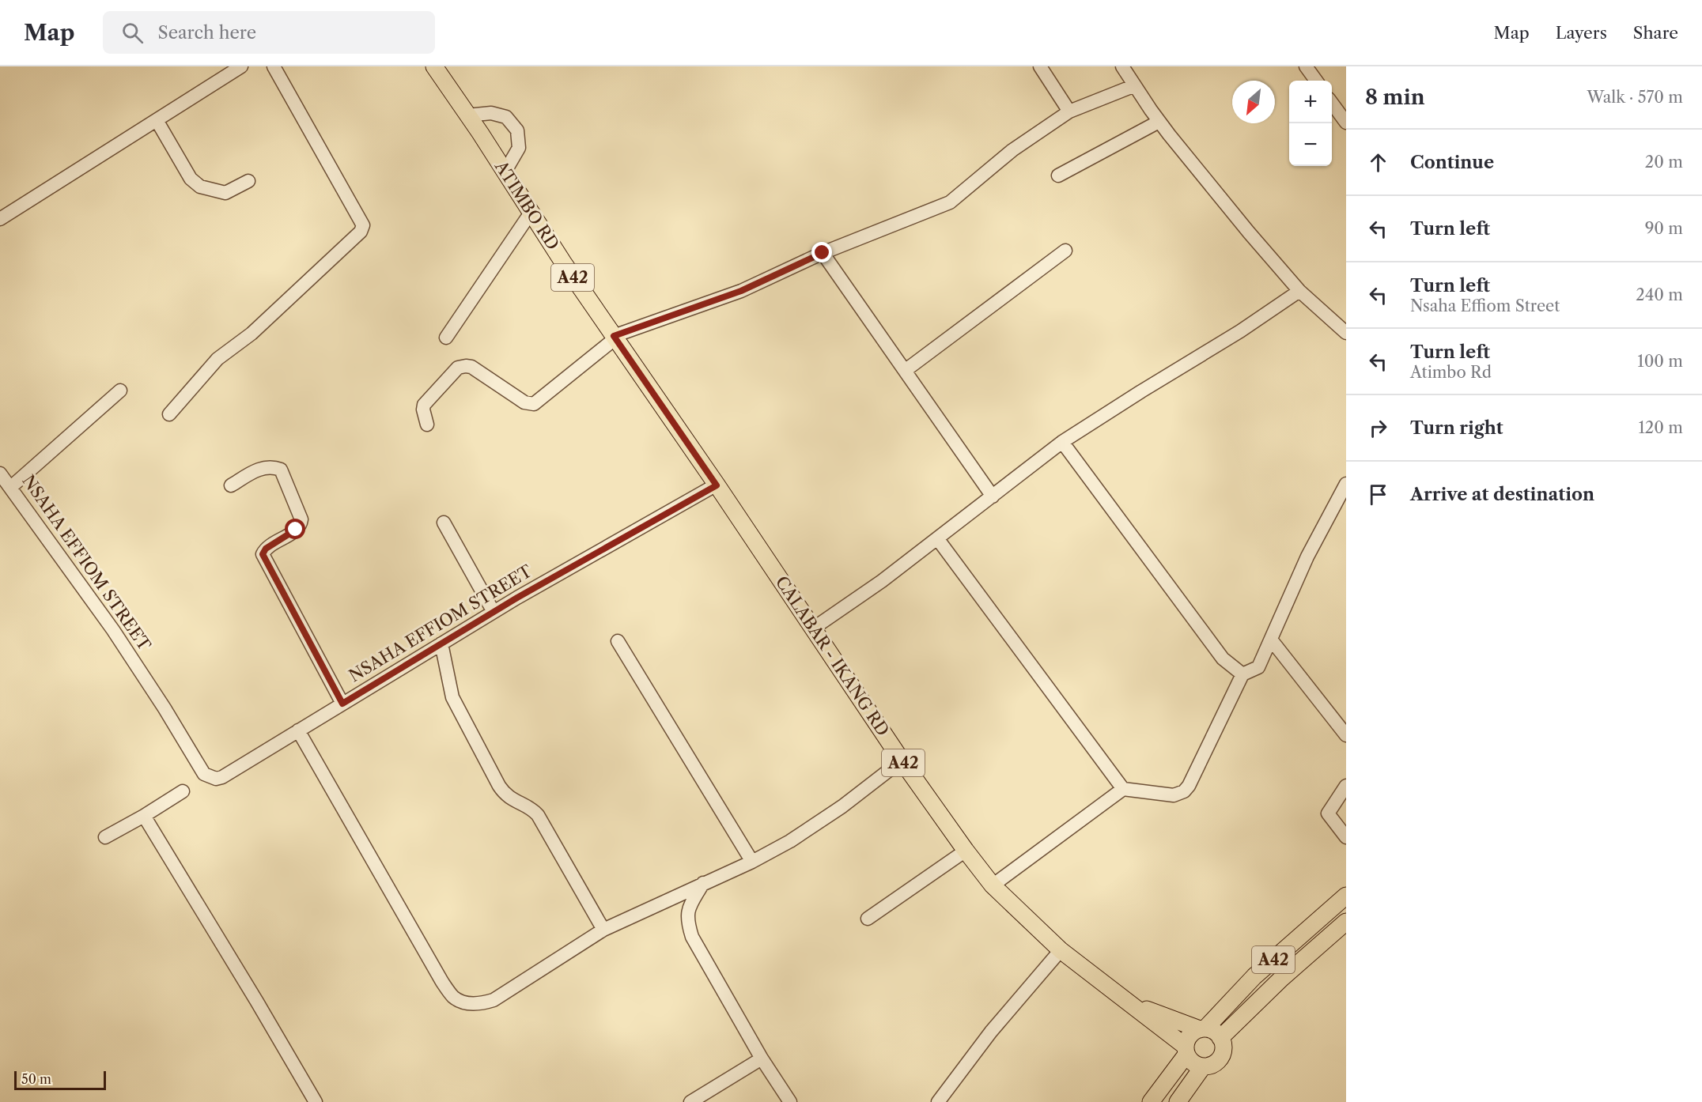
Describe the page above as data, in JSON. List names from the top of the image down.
{
  "streets": {
    "main road": ["ATIMBO RD", "A42", "CALABAR - IKANG RD"],
    "street": ["NSAHA EFFIOM STREET"]
  },
  "crossings": [
    ["ATIMBO RD", "NSAHA EFFIOM STREET"],
    ["ATIMBO RD", "CALABAR - IKANG RD"],
    ["A42", "CALABAR - IKANG RD"],
    ["NSAHA EFFIOM STREET", "CALABAR - IKANG RD"]
  ],
  "scale_bar": "50 m",
  "north": "bottom left",
  "page": {
    "header": "Map",
    "search": "Search here",
    "nav": ["Map", "Layers", "Share"],
    "heading": ["8 min", "Walk · 570 m"],
    "map_buttons": ["+", "−"],
    "list": [
      ["Continue", "20 m"],
      ["Turn left", "90 m"],
      ["Turn left", "Nsaha Effiom Street", "240 m"],
      ["Turn left", "Atimbo Rd", "100 m"],
      ["Turn right", "120 m"],
      "Arrive at destination"
    ],
    "scale": "50 m"
  }
}
